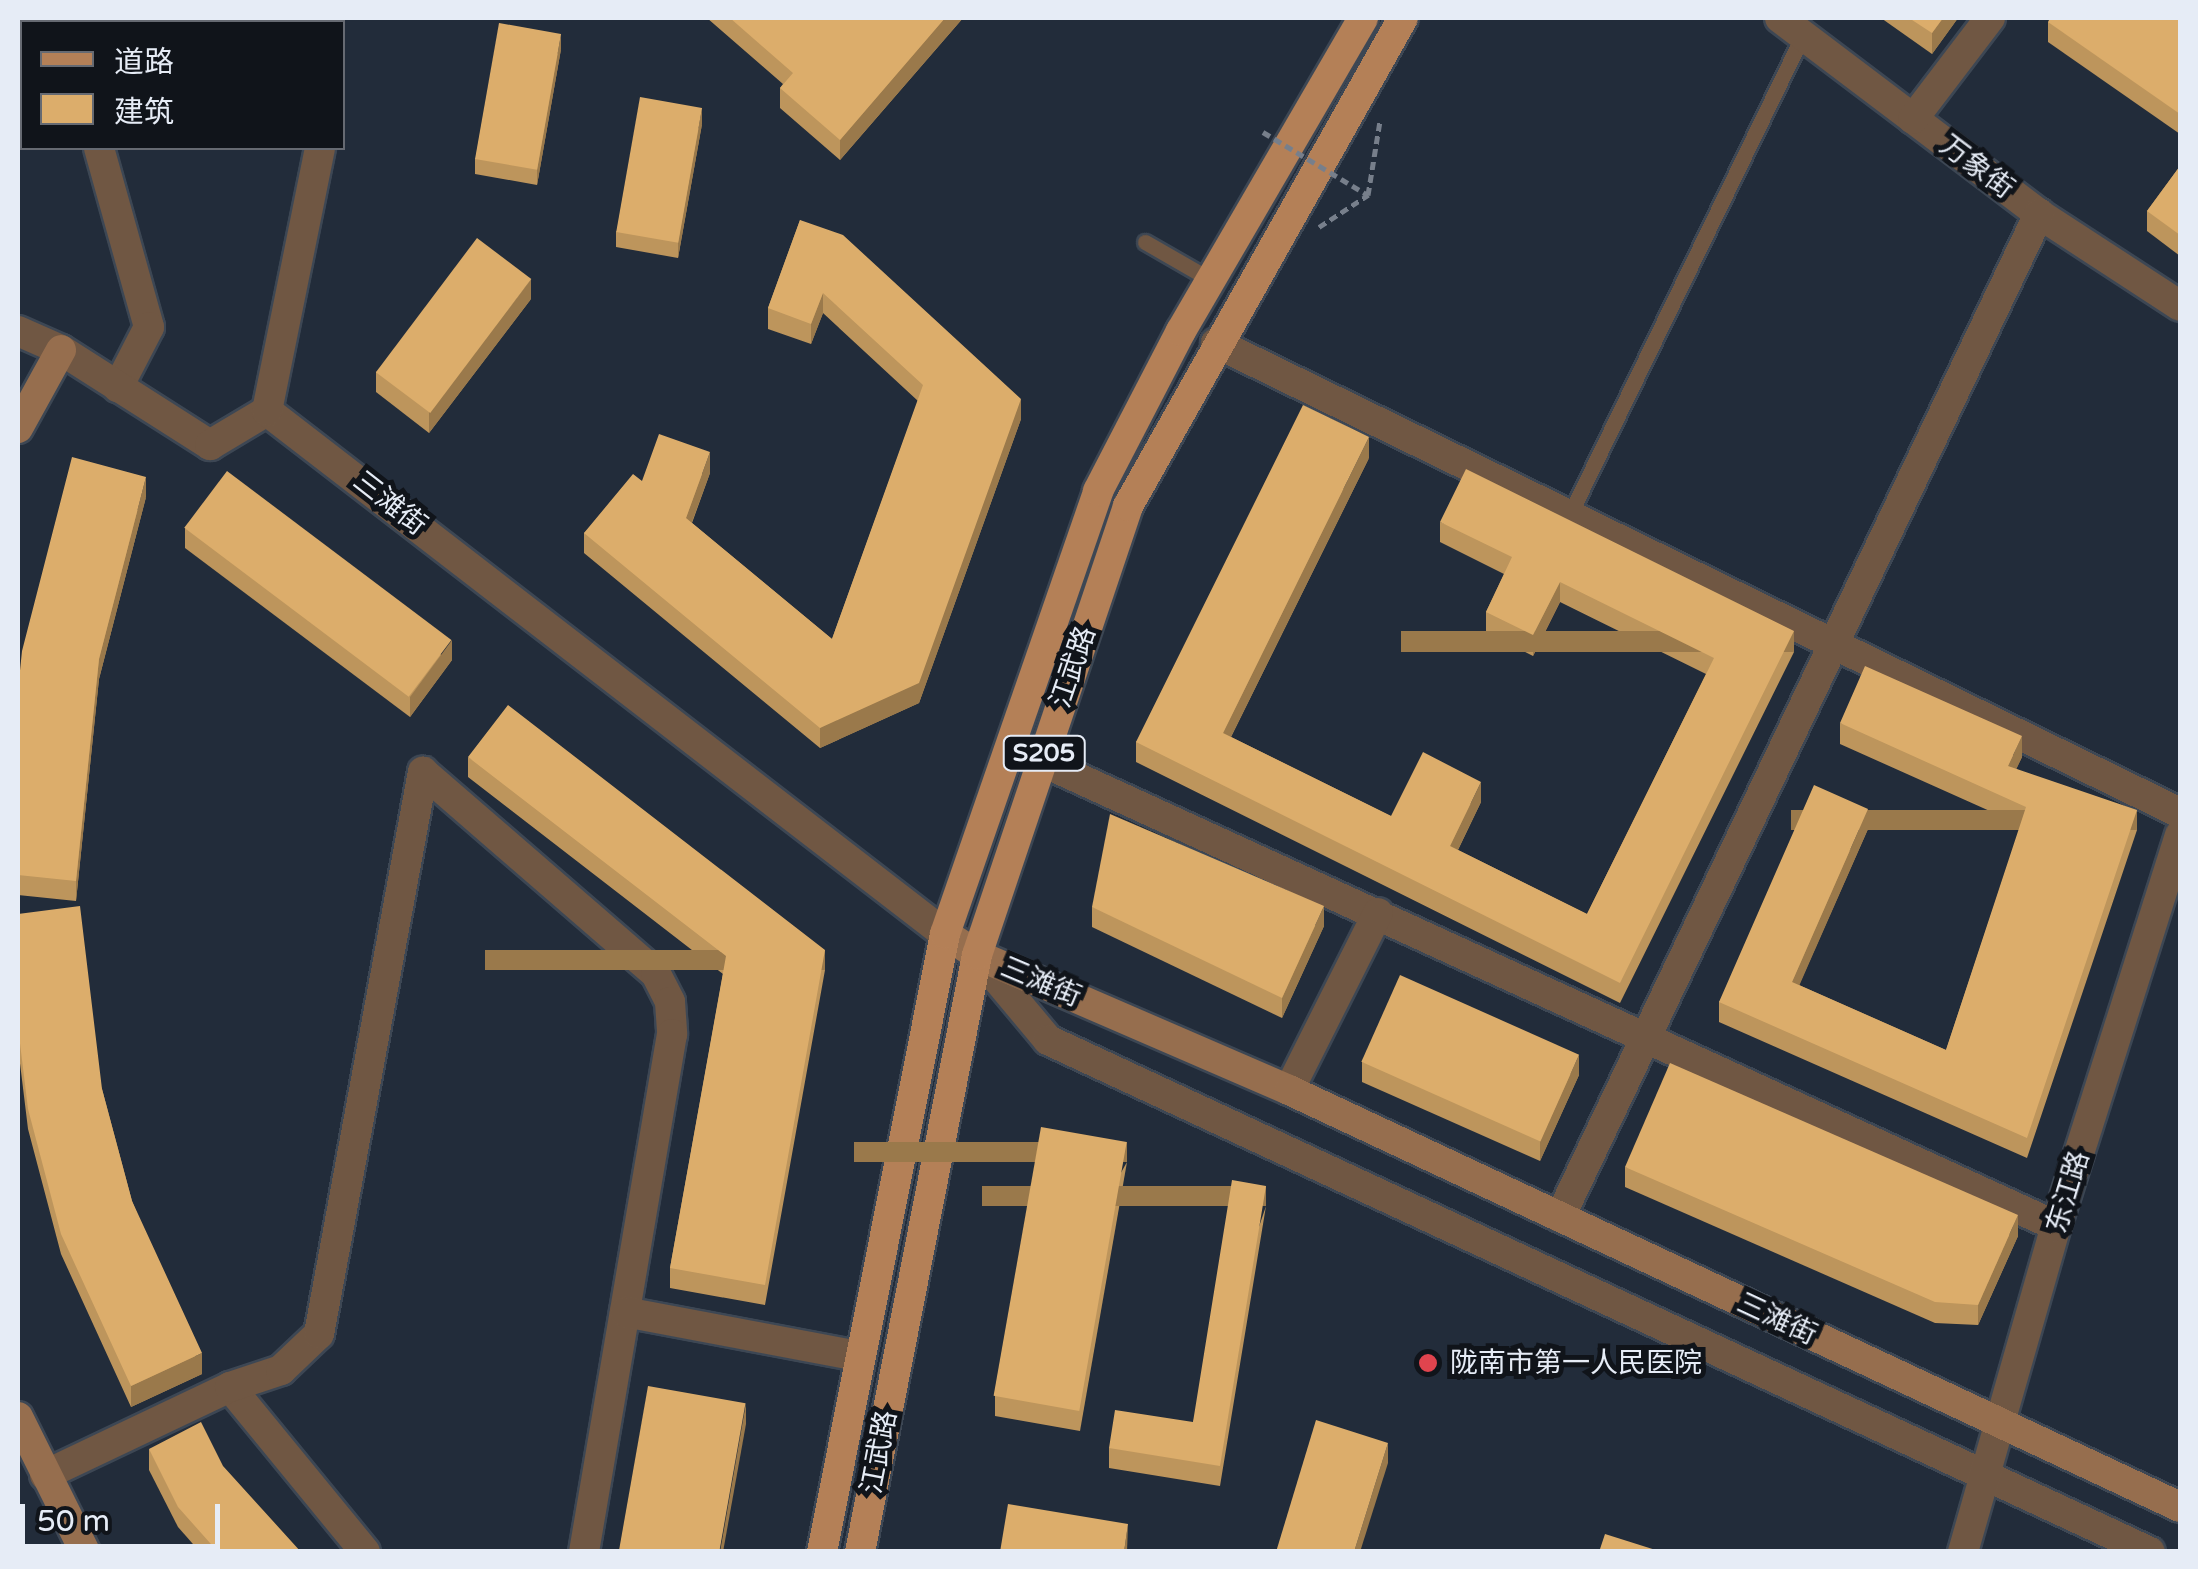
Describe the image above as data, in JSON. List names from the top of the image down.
{
  "streets": {
    "main road": ["江武路", "S205"],
    "street": ["万象街", "三滩街", "东江路"]
  },
  "crossings": [
    ["三滩街", "江武路"],
    ["三滩街", "东江路"]
  ],
  "places": ["陇南市第一人民医院"],
  "legend": ["道路", "建筑"],
  "scale_bar": "50 m"
}
